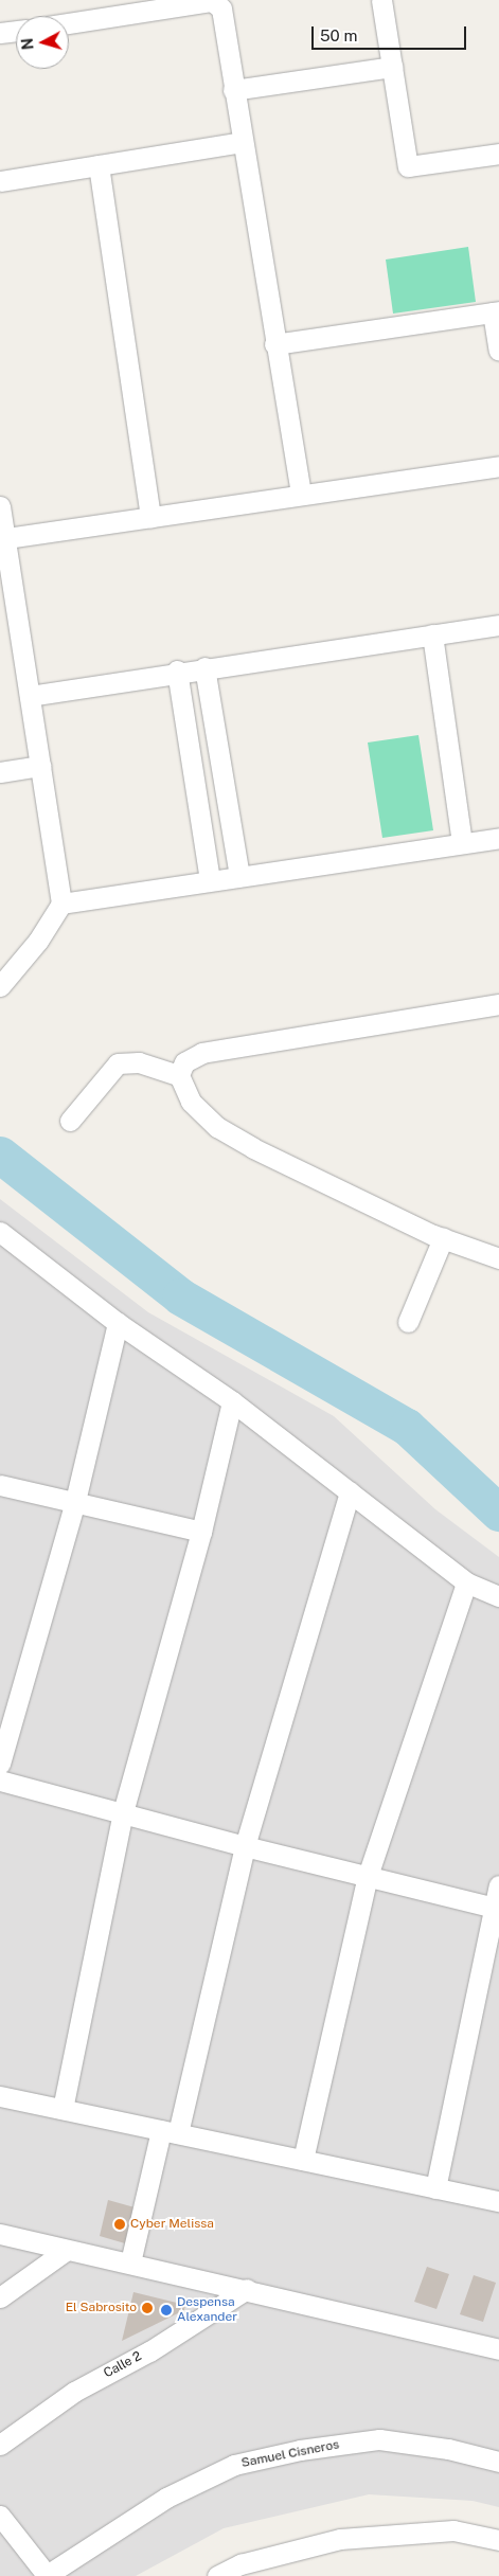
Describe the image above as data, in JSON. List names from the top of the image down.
{
  "streets": {
    "street": ["Calle 2", "Samuel Cisneros"]
  },
  "places": ["Cyber Melissa", "El Sabrosito", "Despensa Alexander"],
  "scale_bar": "50 m",
  "north": "left"
}
